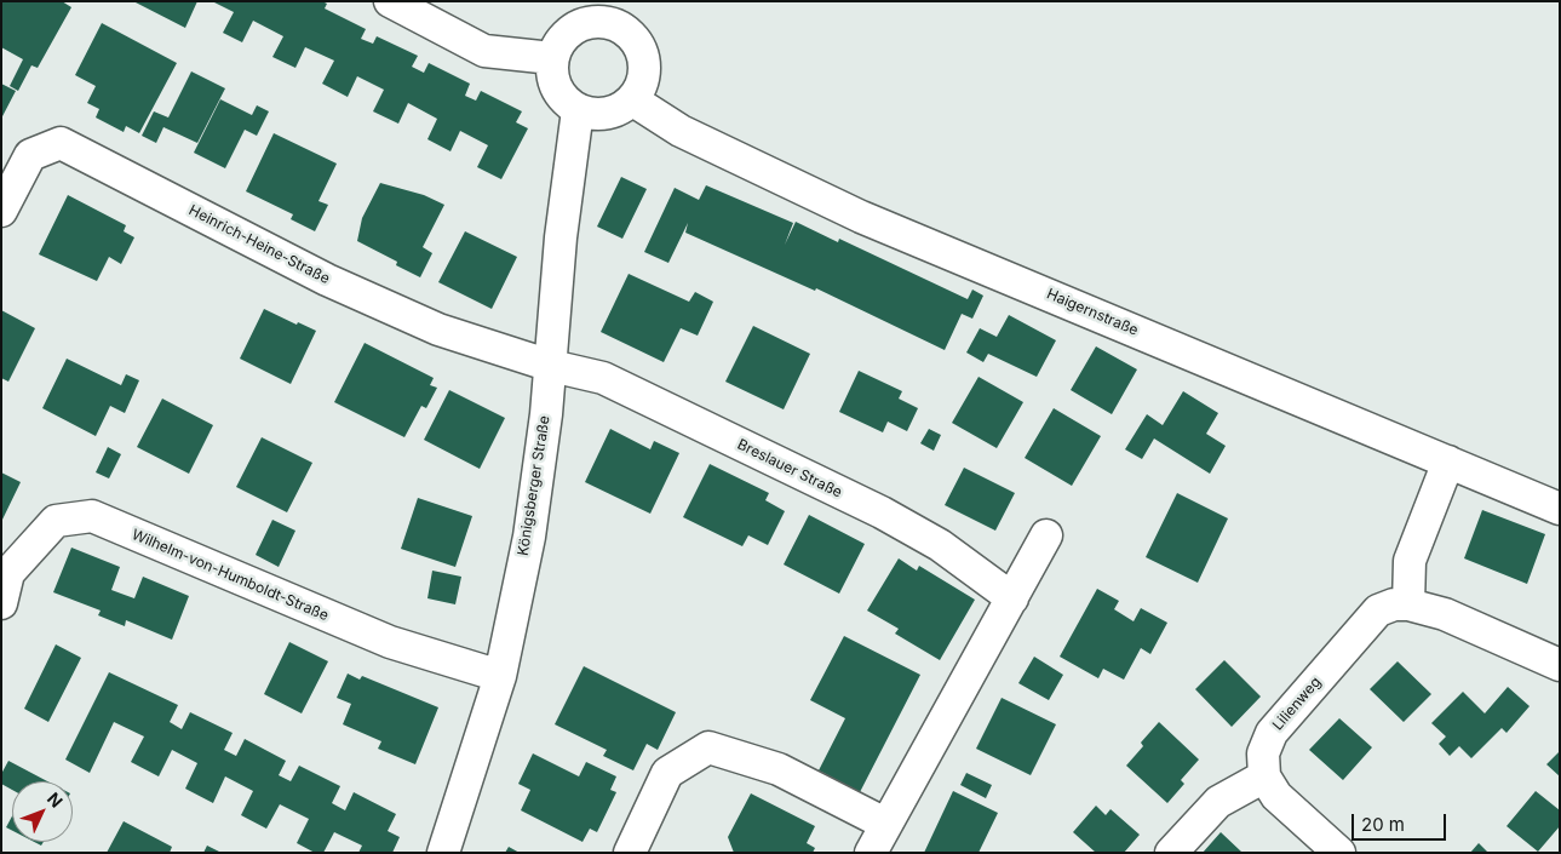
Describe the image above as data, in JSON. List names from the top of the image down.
{
  "streets": {
    "street": [
      "Heinrich-Heine-Straße",
      "Haigernstraße",
      "Breslauer Straße",
      "Königsberger Straße",
      "Wilhelm-von-Humboldt-Straße",
      "Lilienweg"
    ]
  },
  "crossings": [
    ["Heinrich-Heine-Straße", "Breslauer Straße"],
    ["Heinrich-Heine-Straße", "Königsberger Straße"],
    ["Haigernstraße", "Königsberger Straße"],
    ["Breslauer Straße", "Königsberger Straße"],
    ["Königsberger Straße", "Wilhelm-von-Humboldt-Straße"]
  ],
  "scale_bar": "20 m",
  "north": "top right"
}
